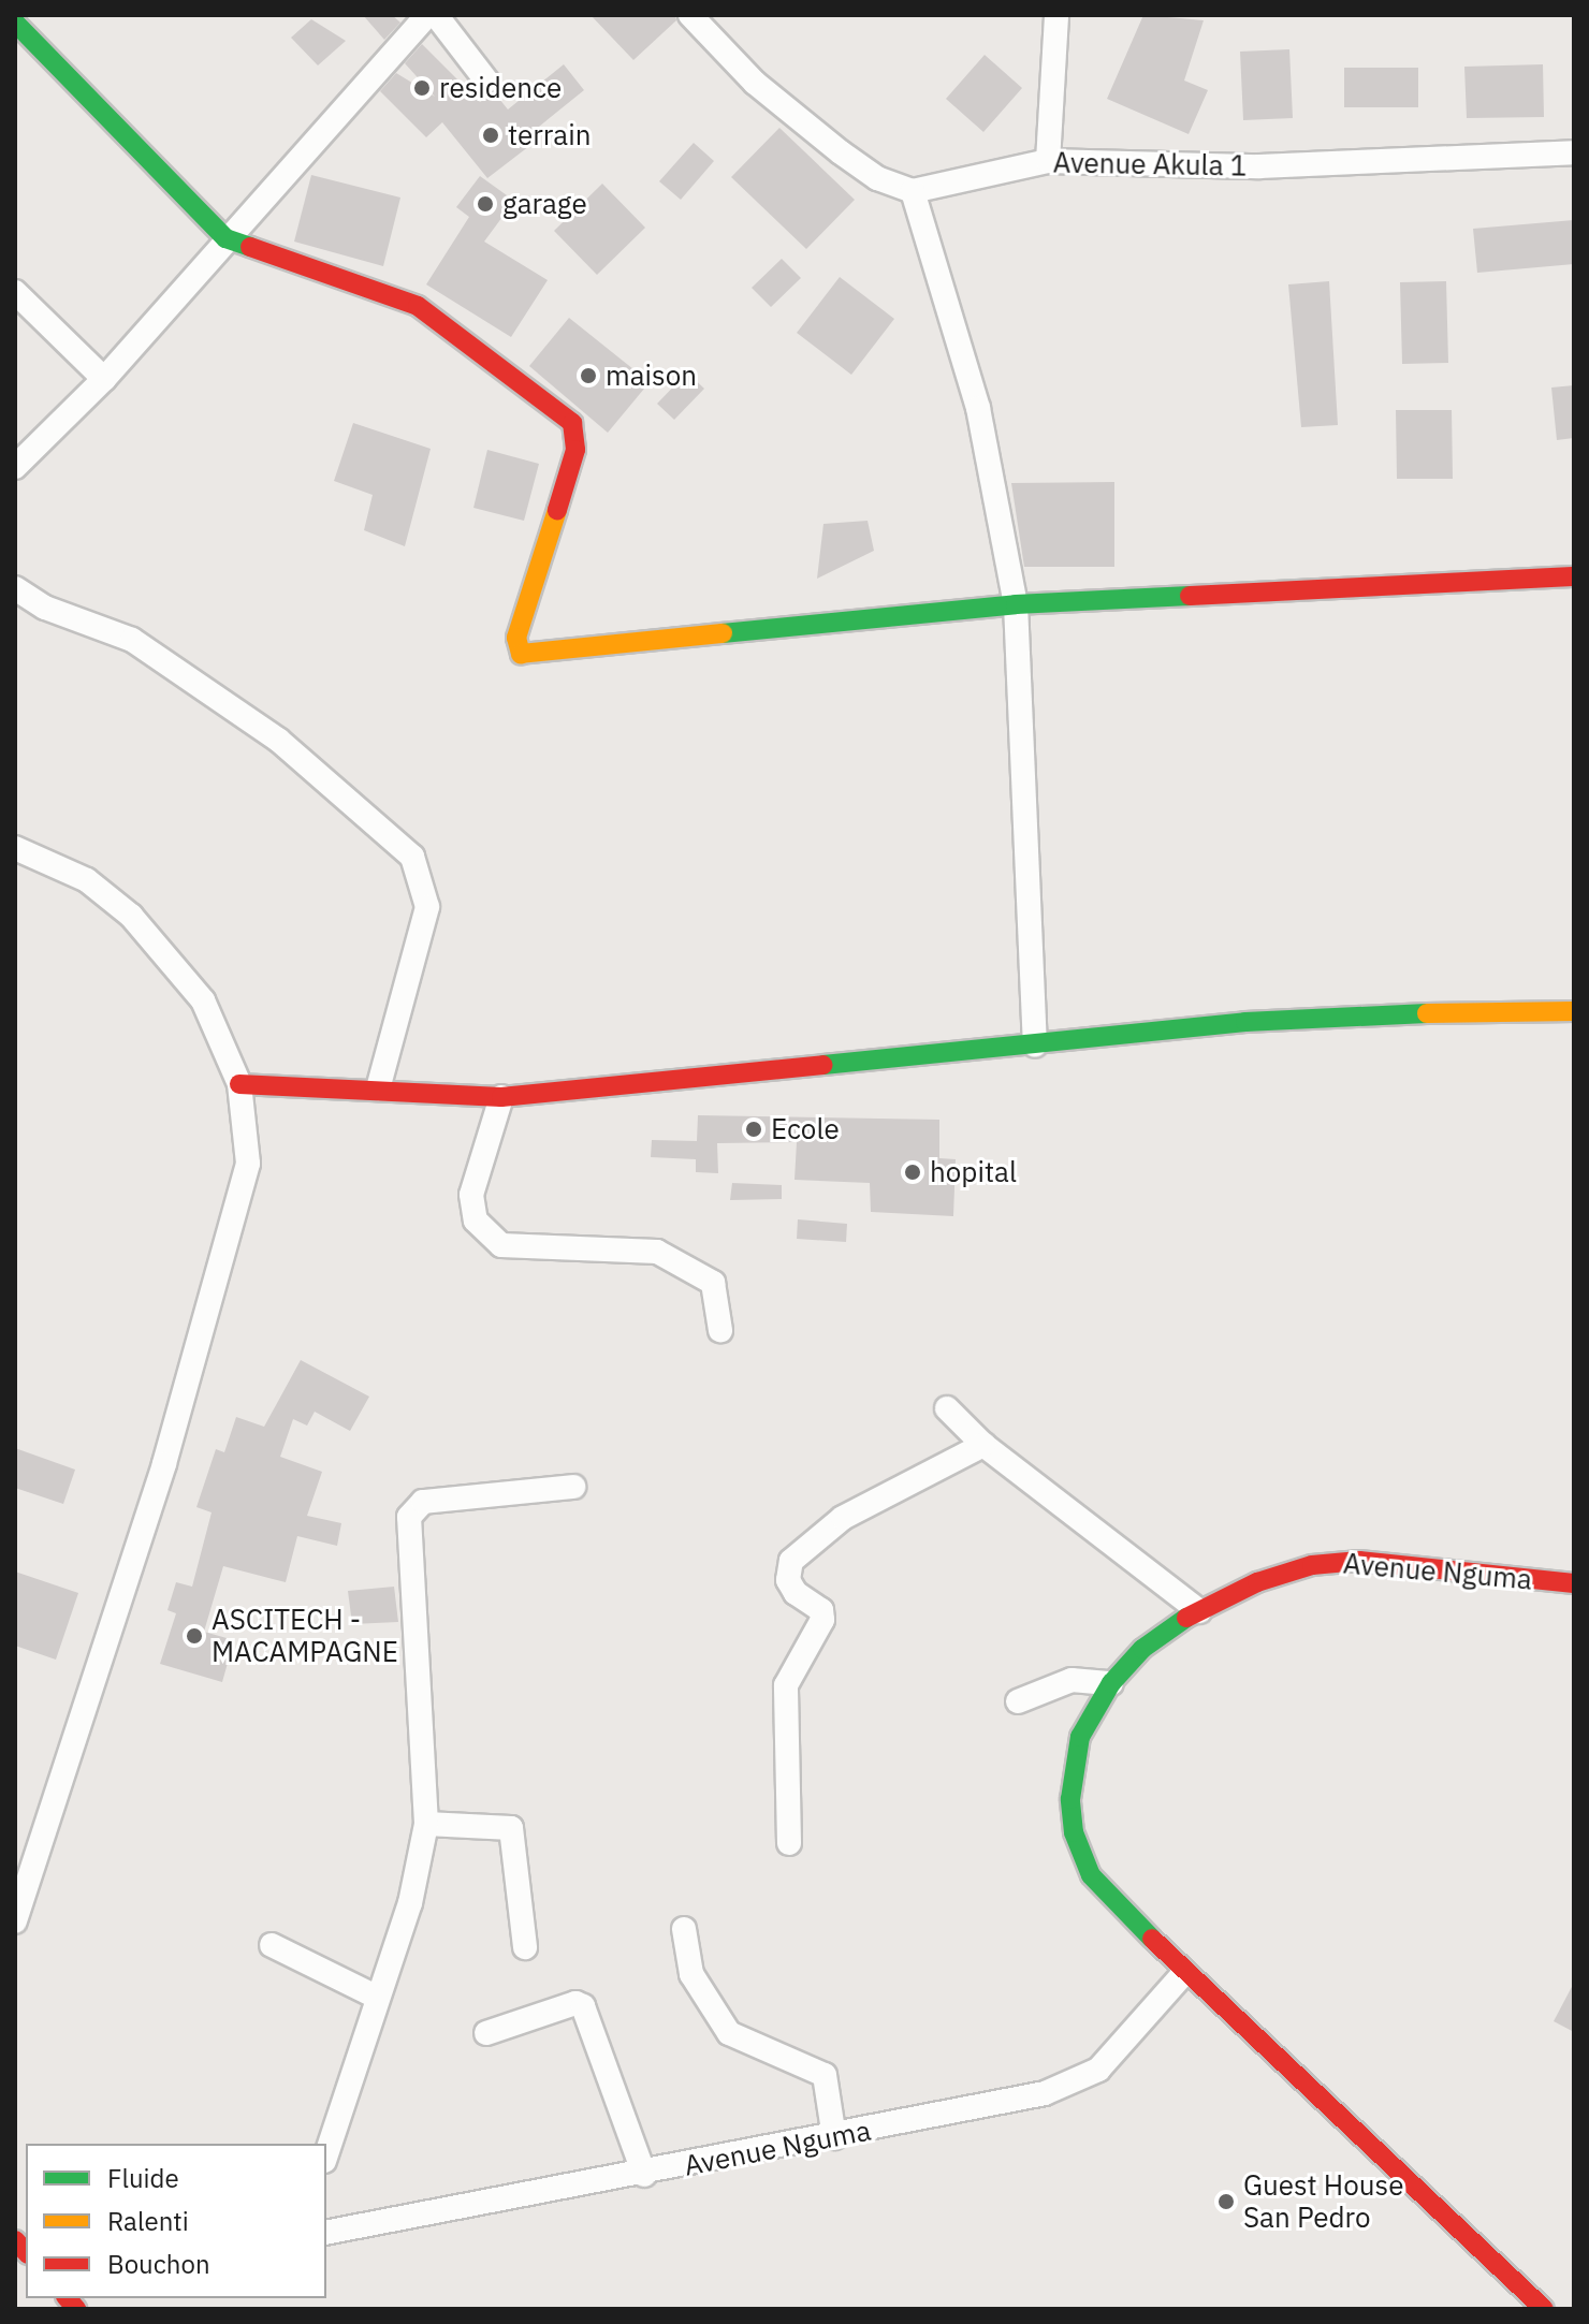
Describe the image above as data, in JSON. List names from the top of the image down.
{
  "streets": {
    "street": ["Avenue Akula 1", "Avenue Nguma"]
  },
  "places": [
    "residence",
    "terrain",
    "garage",
    "maison",
    "Ecole",
    "hopital",
    "ASCITECH - MACAMPAGNE",
    "Guest House San Pedro"
  ],
  "legend": ["Fluide", "Ralenti", "Bouchon"]
}
